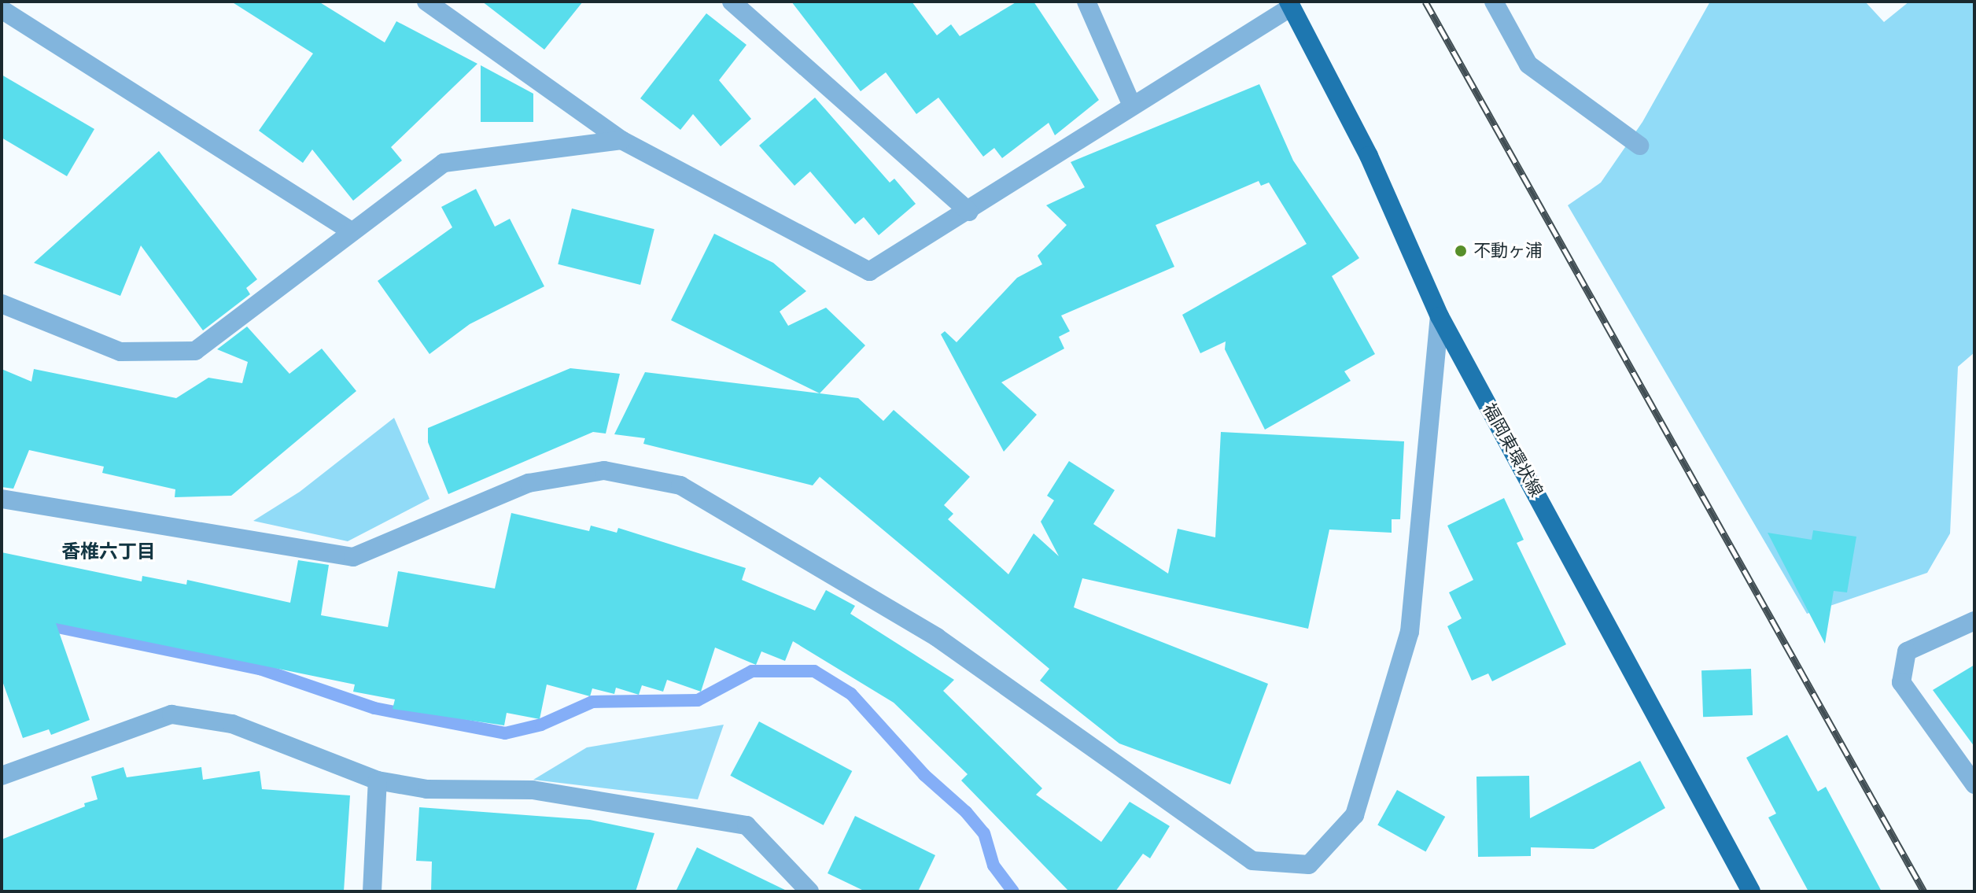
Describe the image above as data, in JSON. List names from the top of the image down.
{
  "streets": {
    "main road": ["福岡東環状線"]
  },
  "districts": ["香椎六丁目"],
  "places": ["不動ヶ浦"]
}
